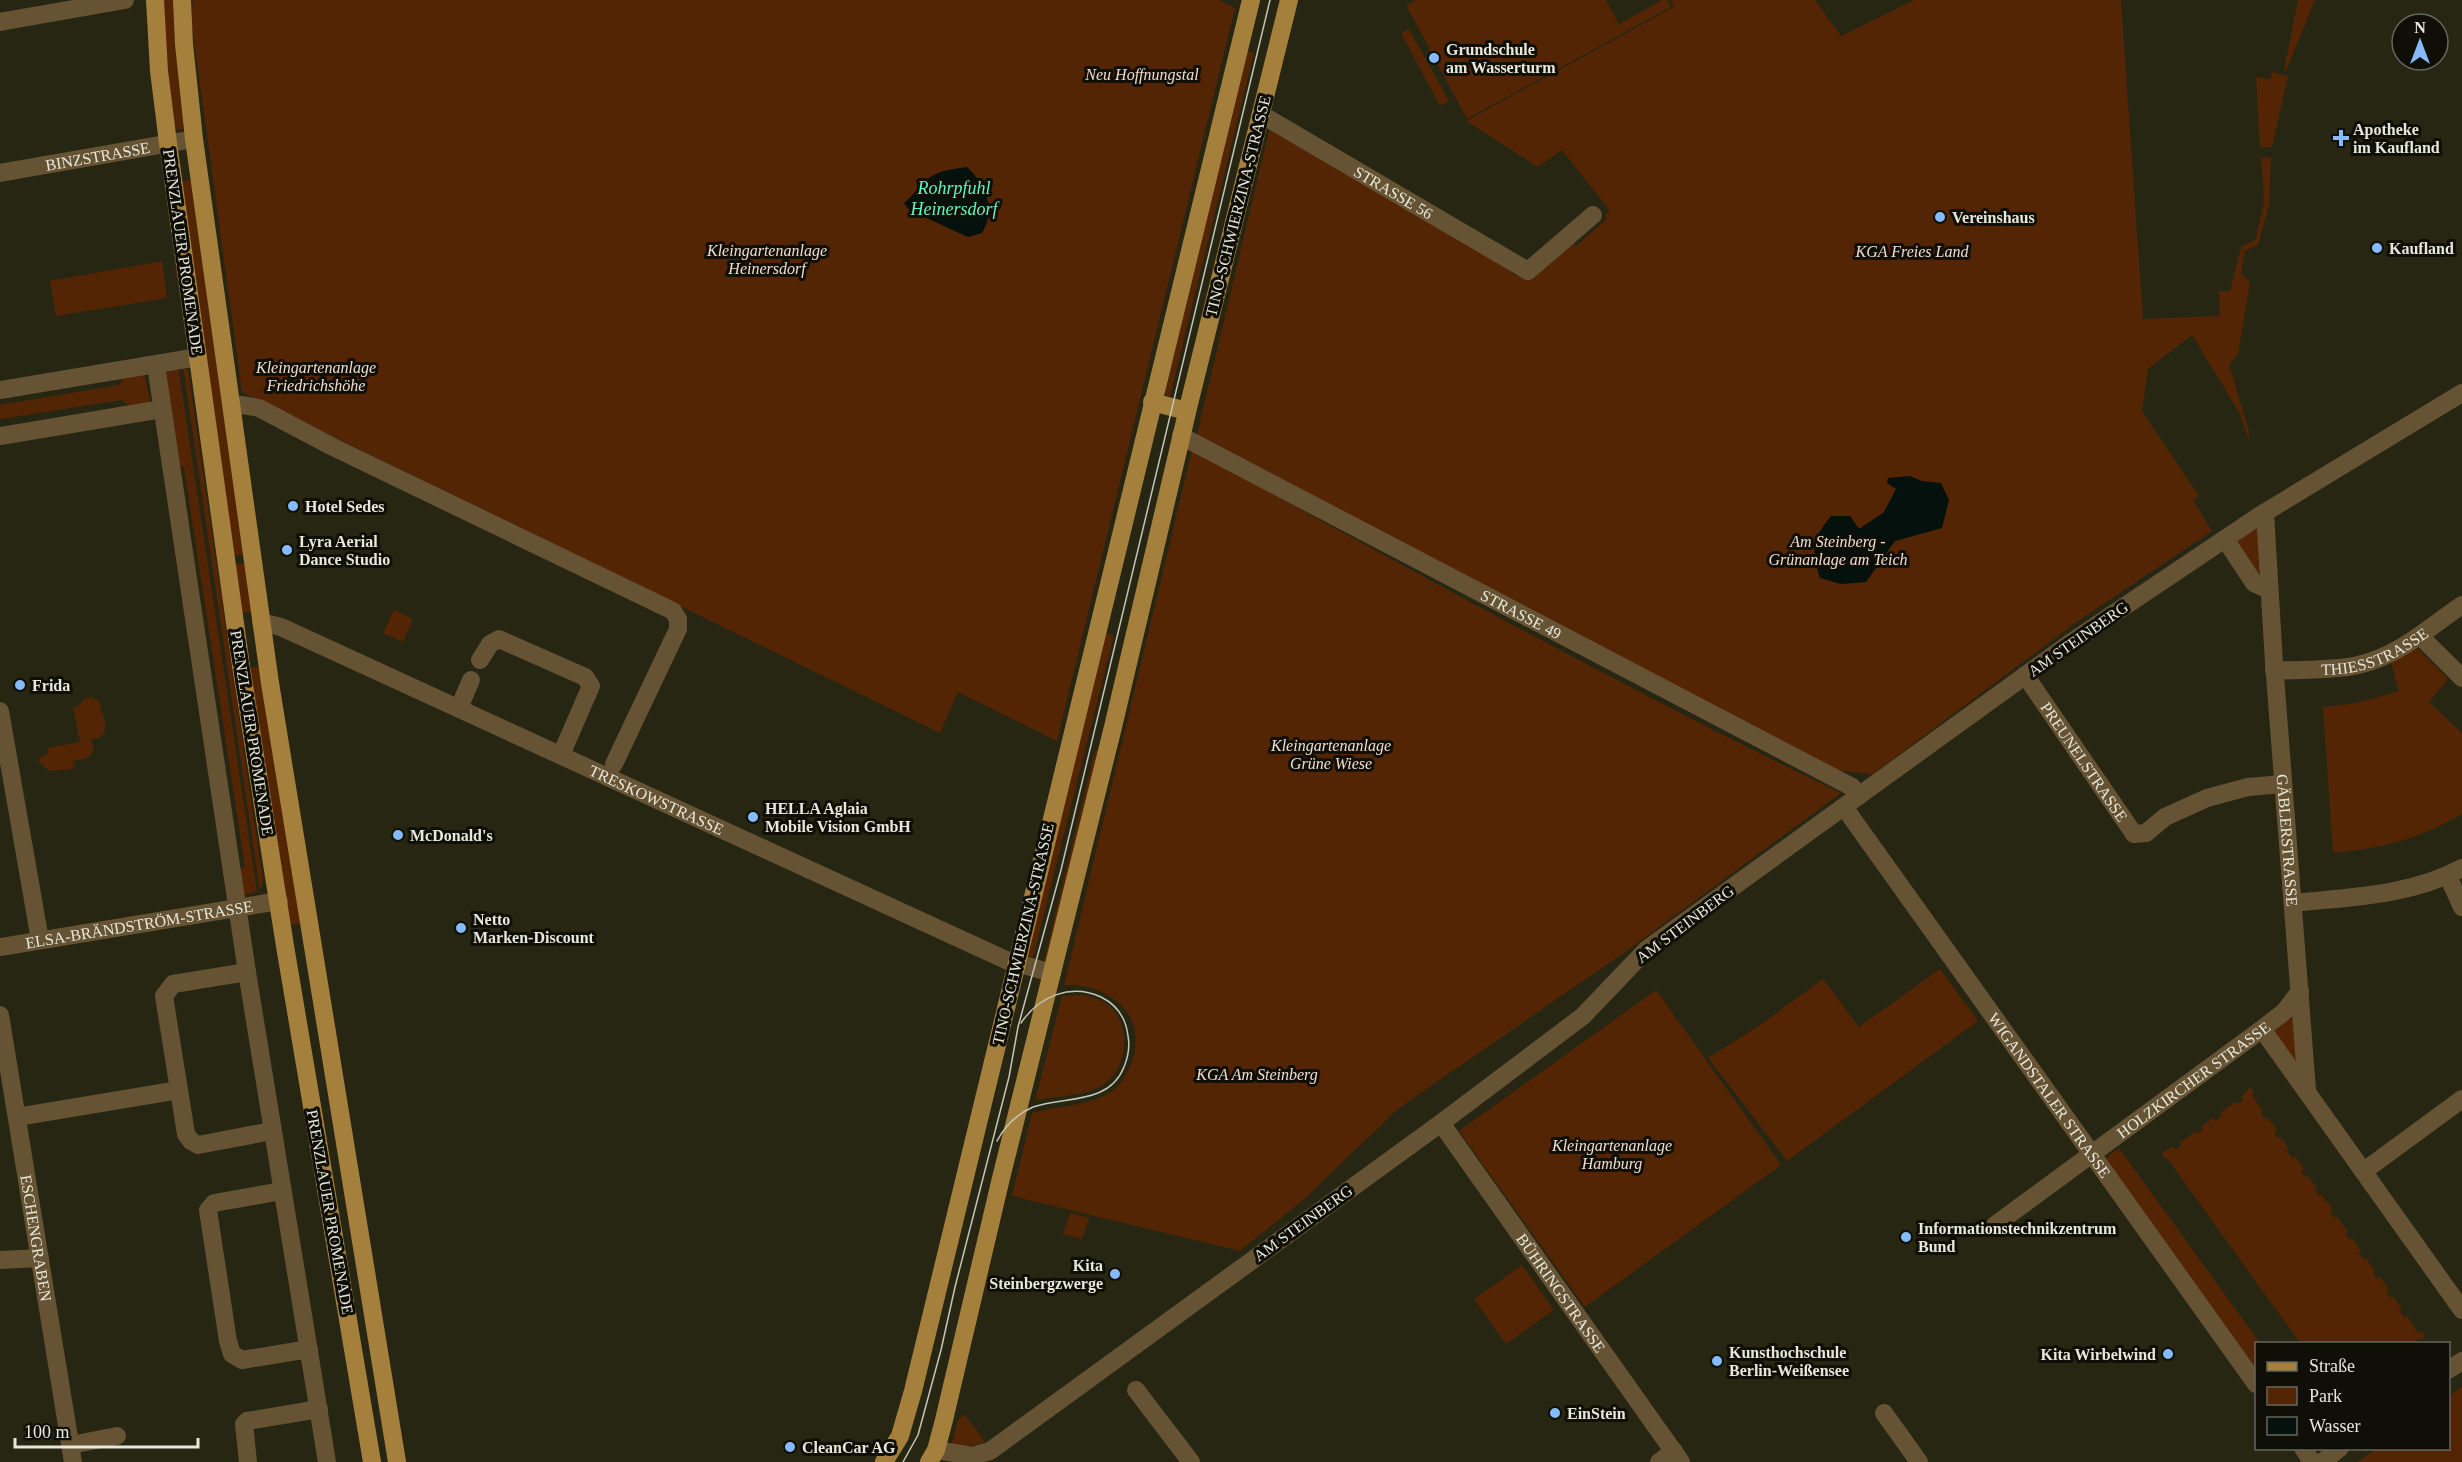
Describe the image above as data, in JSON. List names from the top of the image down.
{
  "streets": {
    "main road": ["TINO-SCHWIERZINA-STRASSE", "PRENZLAUER PROMENADE"],
    "street": [
      "BINZSTRASSE",
      "STRASSE 56",
      "STRASSE 49",
      "AM STEINBERG",
      "THIESSTRASSE",
      "PREUNELSTRASSE",
      "TRESKOWSTRASSE",
      "GÄBLERSTRASSE",
      "ELSA-BRÄNDSTRÖM-STRASSE",
      "HOLZKIRCHER STRASSE",
      "WIGANDSTALER STRASSE",
      "ESCHENGRABEN",
      "BÜHRINGSTRASSE"
    ]
  },
  "crossings": [
    ["BINZSTRASSE", "PRENZLAUER PROMENADE"],
    ["STRASSE 56", "TINO-SCHWIERZINA-STRASSE"],
    ["TINO-SCHWIERZINA-STRASSE", "STRASSE 49"],
    ["TINO-SCHWIERZINA-STRASSE", "AM STEINBERG"],
    ["TINO-SCHWIERZINA-STRASSE", "TRESKOWSTRASSE"],
    ["PRENZLAUER PROMENADE", "TRESKOWSTRASSE"],
    ["PRENZLAUER PROMENADE", "ELSA-BRÄNDSTRÖM-STRASSE"],
    ["STRASSE 49", "AM STEINBERG"],
    ["STRASSE 49", "WIGANDSTALER STRASSE"],
    ["AM STEINBERG", "PREUNELSTRASSE"],
    ["AM STEINBERG", "GÄBLERSTRASSE"],
    ["AM STEINBERG", "WIGANDSTALER STRASSE"],
    ["AM STEINBERG", "BÜHRINGSTRASSE"],
    ["THIESSTRASSE", "GÄBLERSTRASSE"],
    ["PREUNELSTRASSE", "GÄBLERSTRASSE"],
    ["GÄBLERSTRASSE", "HOLZKIRCHER STRASSE"],
    ["HOLZKIRCHER STRASSE", "WIGANDSTALER STRASSE"]
  ],
  "water": ["Rohrpfuhl Heinersdorf"],
  "parks": [
    "Neu Hoffnungstal",
    "Kleingartenanlage Heinersdorf",
    "KGA Freies Land",
    "Kleingartenanlage Friedrichshöhe",
    "Am Steinberg - Grünanlage am Teich",
    "Kleingartenanlage Grüne Wiese",
    "KGA Am Steinberg",
    "Kleingartenanlage Hamburg"
  ],
  "places": {
    "other": [
      "Grundschule am Wasserturm",
      "Vereinshaus",
      "Kaufland",
      "Hotel Sedes",
      "Lyra Aerial Dance Studio",
      "Frida",
      "HELLA Aglaia Mobile Vision GmbH",
      "McDonald's",
      "Netto Marken-Discount",
      "Informationstechnikzentrum Bund",
      "Kita Steinbergzwerge",
      "Kita Wirbelwind",
      "Kunsthochschule Berlin-Weißensee",
      "EinStein",
      "CleanCar AG"
    ],
    "health": ["Apotheke im Kaufland"]
  },
  "legend": ["Straße", "Park", "Wasser"],
  "scale_bar": "100 m",
  "north": "top"
}
